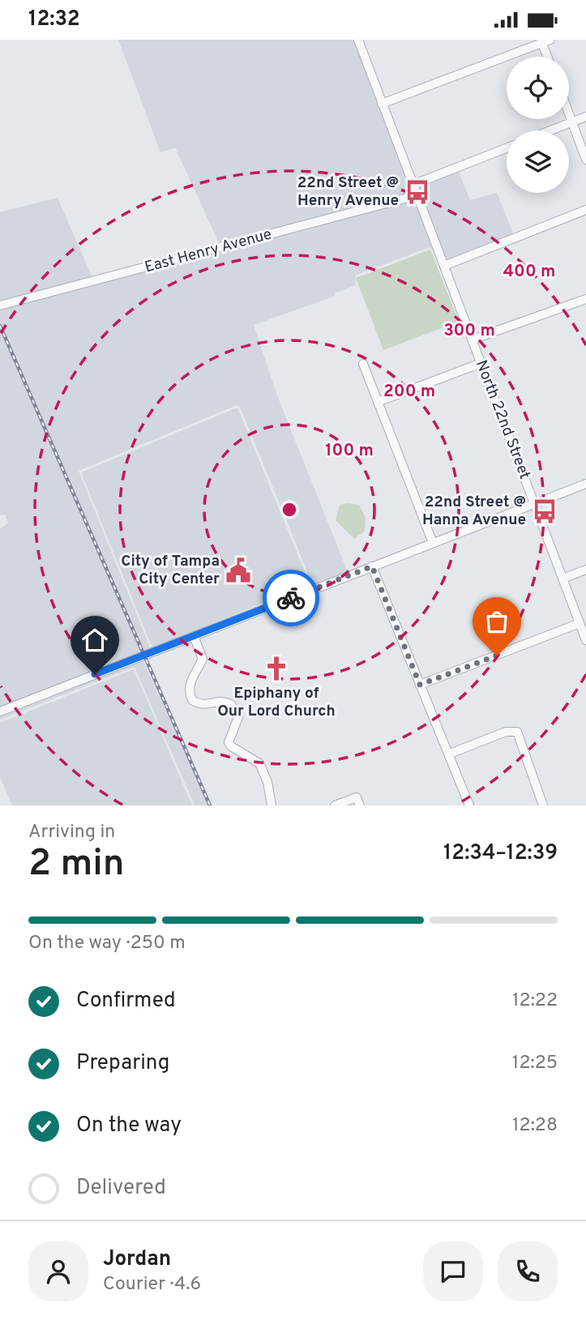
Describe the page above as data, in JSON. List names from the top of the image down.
{
  "streets": {
    "street": ["East Henry Avenue", "North 22nd Street"]
  },
  "crossings": [
    ["East Henry Avenue", "North 22nd Street"]
  ],
  "places": {
    "bus stop": ["22nd Street @ Henry Avenue", "22nd Street @ Hanna Avenue"],
    "public building": ["City of Tampa City Center"],
    "church": ["Epiphany of Our Lord Church"]
  },
  "page": {
    "status": "12:32",
    "heading": ["2 min", "Arriving in", "12:34–12:39"],
    "panel": ["Jordan", "Courier · 4.6"],
    "bar": "On the way · 250 m",
    "list": [
      ["Confirmed", "12:22"],
      ["Preparing", "12:25"],
      ["On the way", "12:28"],
      "Delivered"
    ]
  },
  "rings": [
    "400 m",
    "300 m",
    "200 m",
    "100 m"
  ]
}
